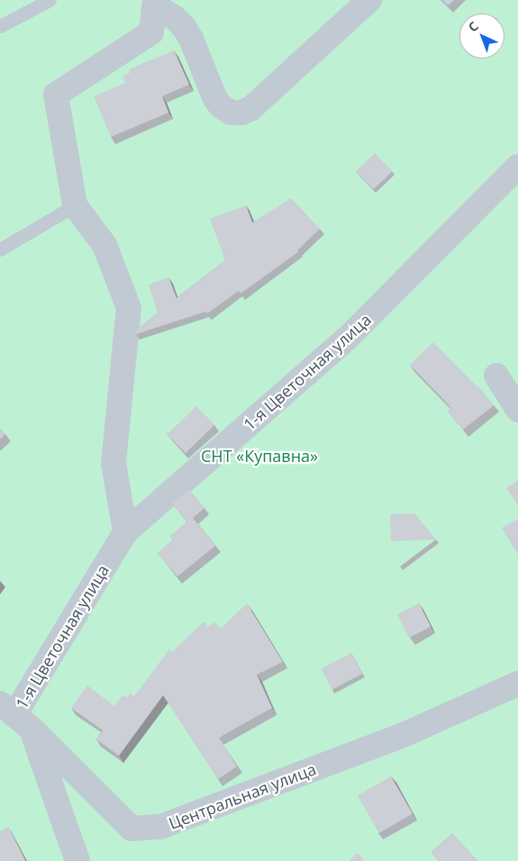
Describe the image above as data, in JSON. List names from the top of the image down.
{
  "streets": {
    "street": ["1-я Цветочная улица", "Центральная улица"]
  },
  "crossings": [
    ["1-я Цветочная улица", "Центральная улица"]
  ],
  "parks": ["СНТ «Купавна»"],
  "north": "top left"
}
